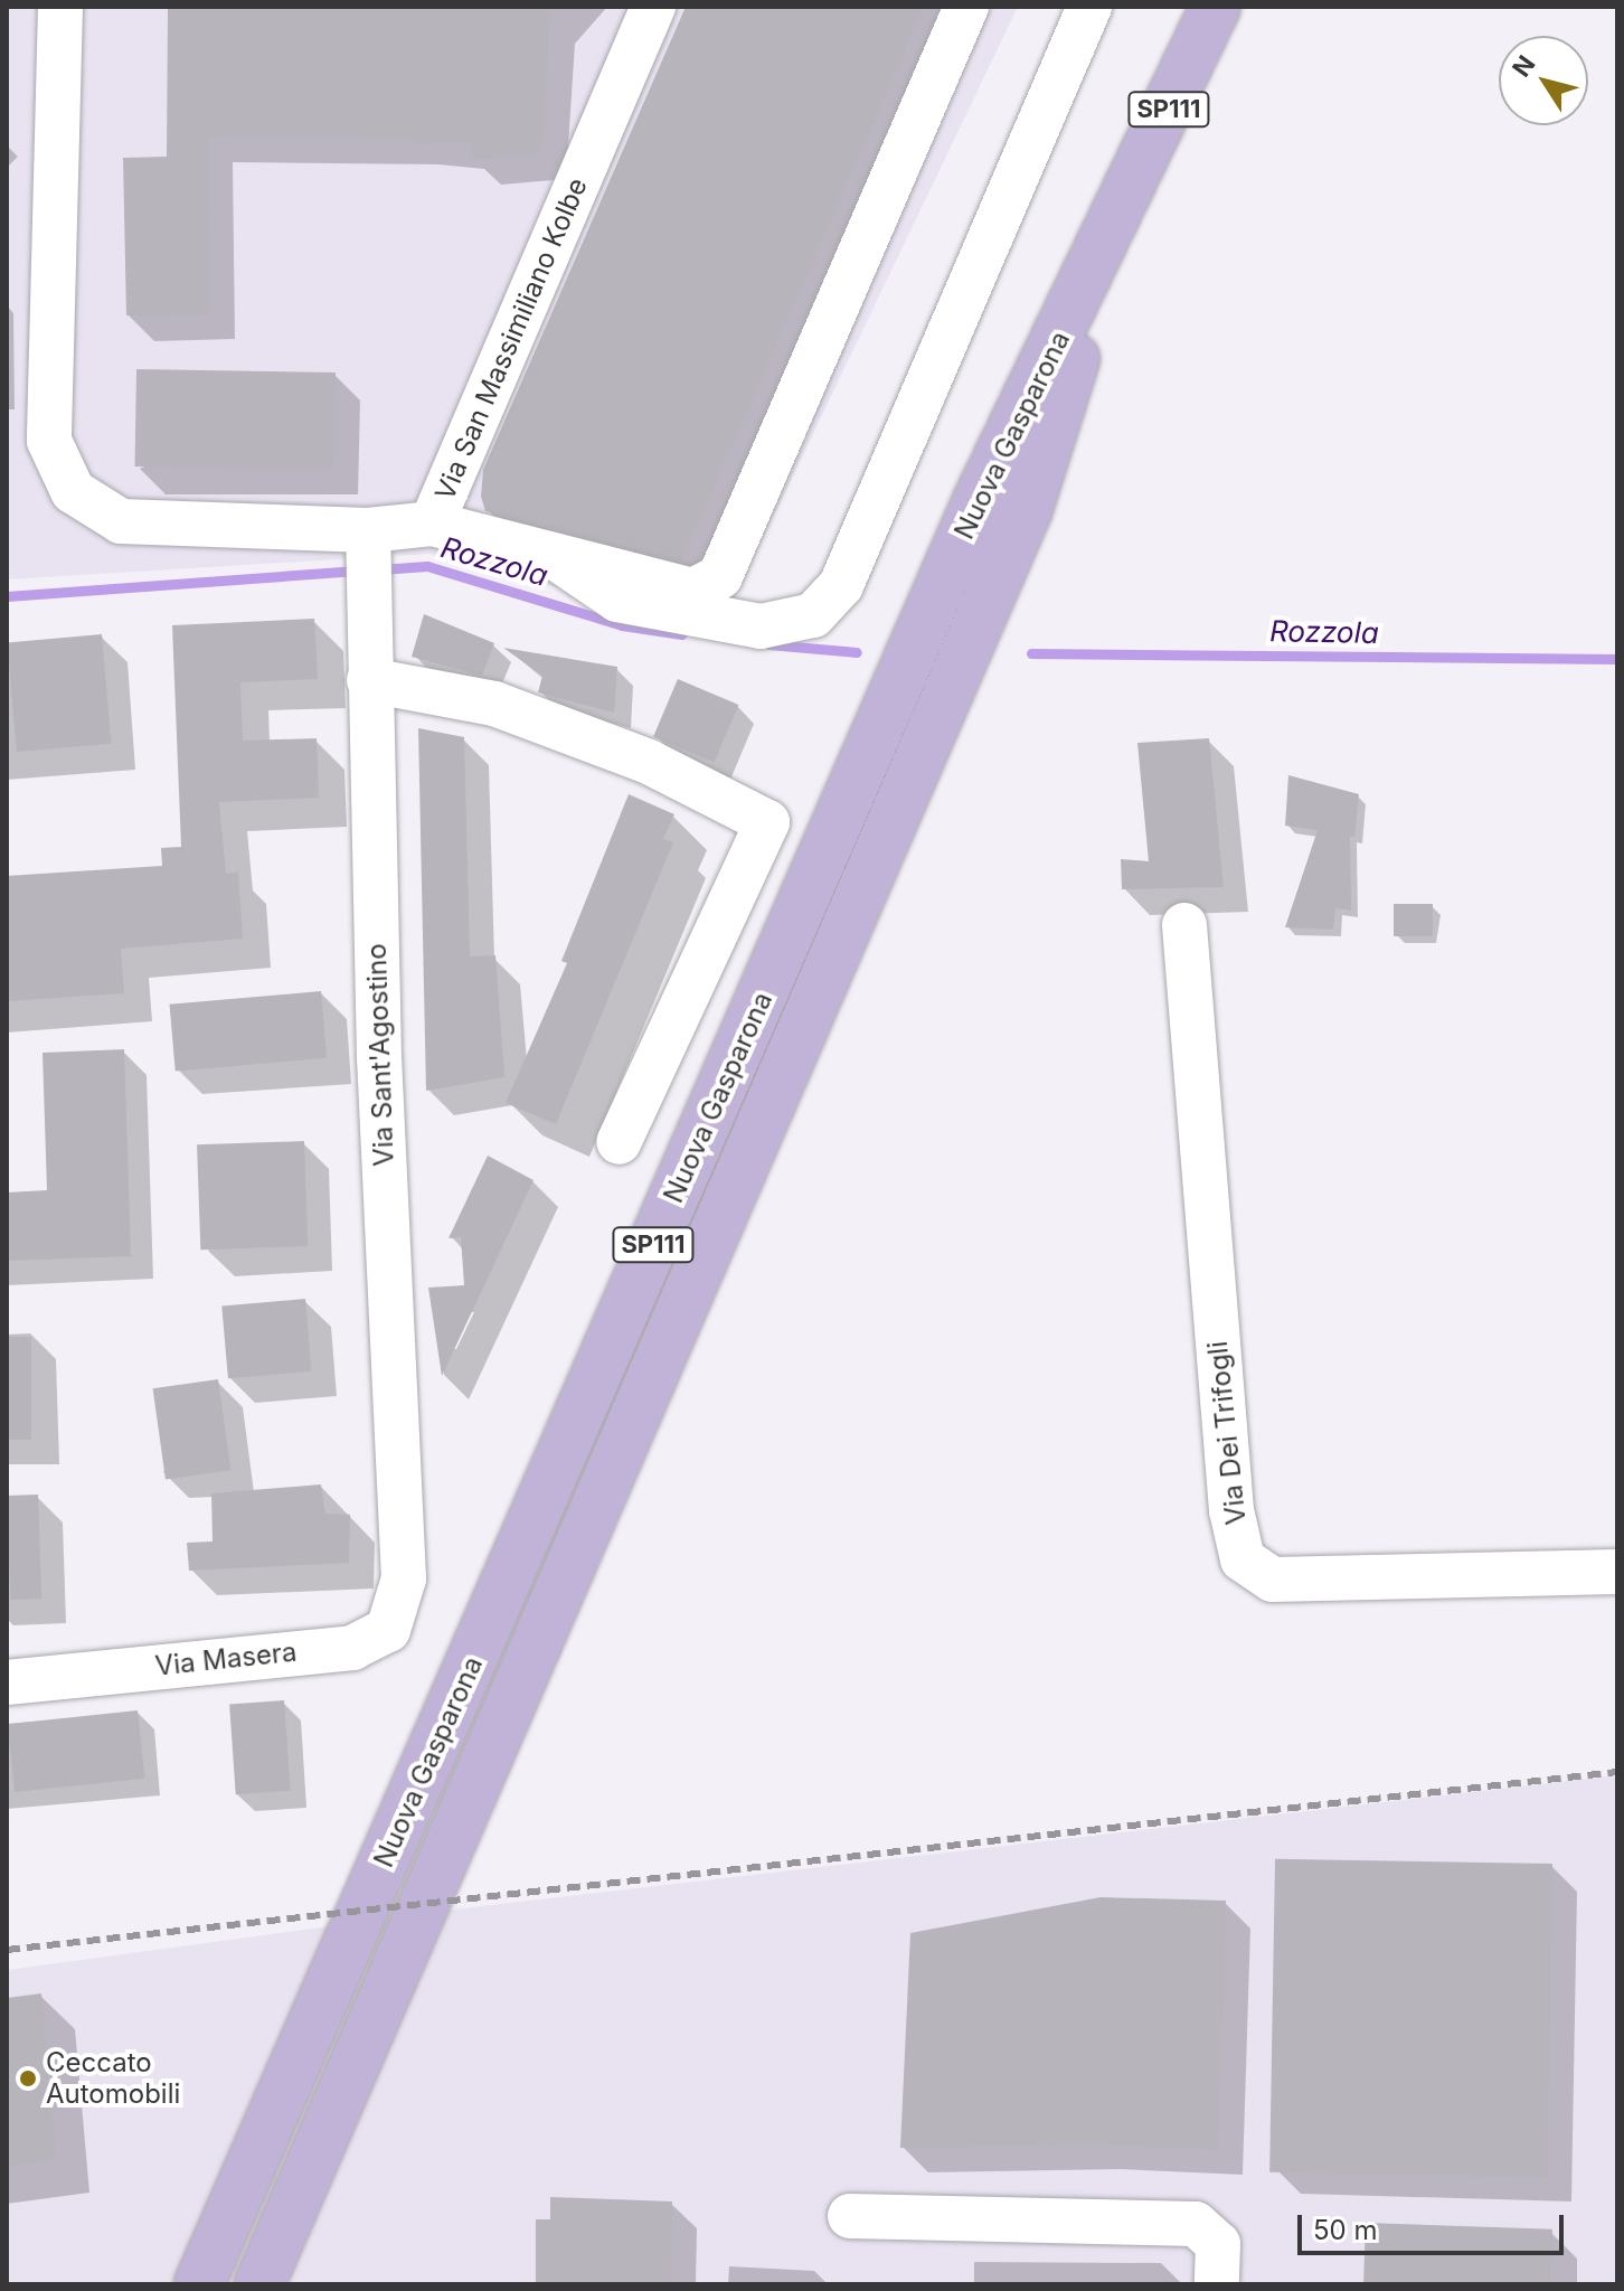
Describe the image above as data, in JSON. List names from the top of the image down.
{
  "streets": {
    "main road": ["SP111", "Nuova Gasparona"],
    "street": [
      "Via San Massimiliano Kolbe",
      "Via Sant'Agostino",
      "Via Dei Trifogli",
      "Via Masera"
    ]
  },
  "crossings": [
    ["Via San Massimiliano Kolbe", "Via Sant'Agostino"],
    ["Via Sant'Agostino", "Via Masera"]
  ],
  "water": ["Rozzola"],
  "places": ["Ceccato Automobili"],
  "scale_bar": "50 m",
  "north": "top left"
}
